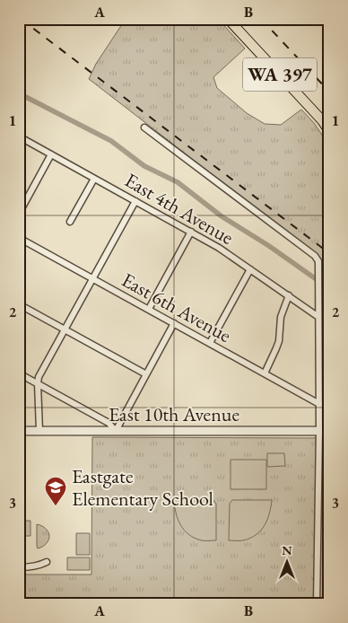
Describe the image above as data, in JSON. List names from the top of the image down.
{
  "streets": {
    "main road": ["WA 397"],
    "street": ["East 4th Avenue", "East 6th Avenue", "East 10th Avenue"]
  },
  "places": {
    "school or university": ["Eastgate Elementary School"]
  },
  "north": "top",
  "grid": {
    "columns": ["A", "B"],
    "rows": ["1", "2", "3"]
  }
}
